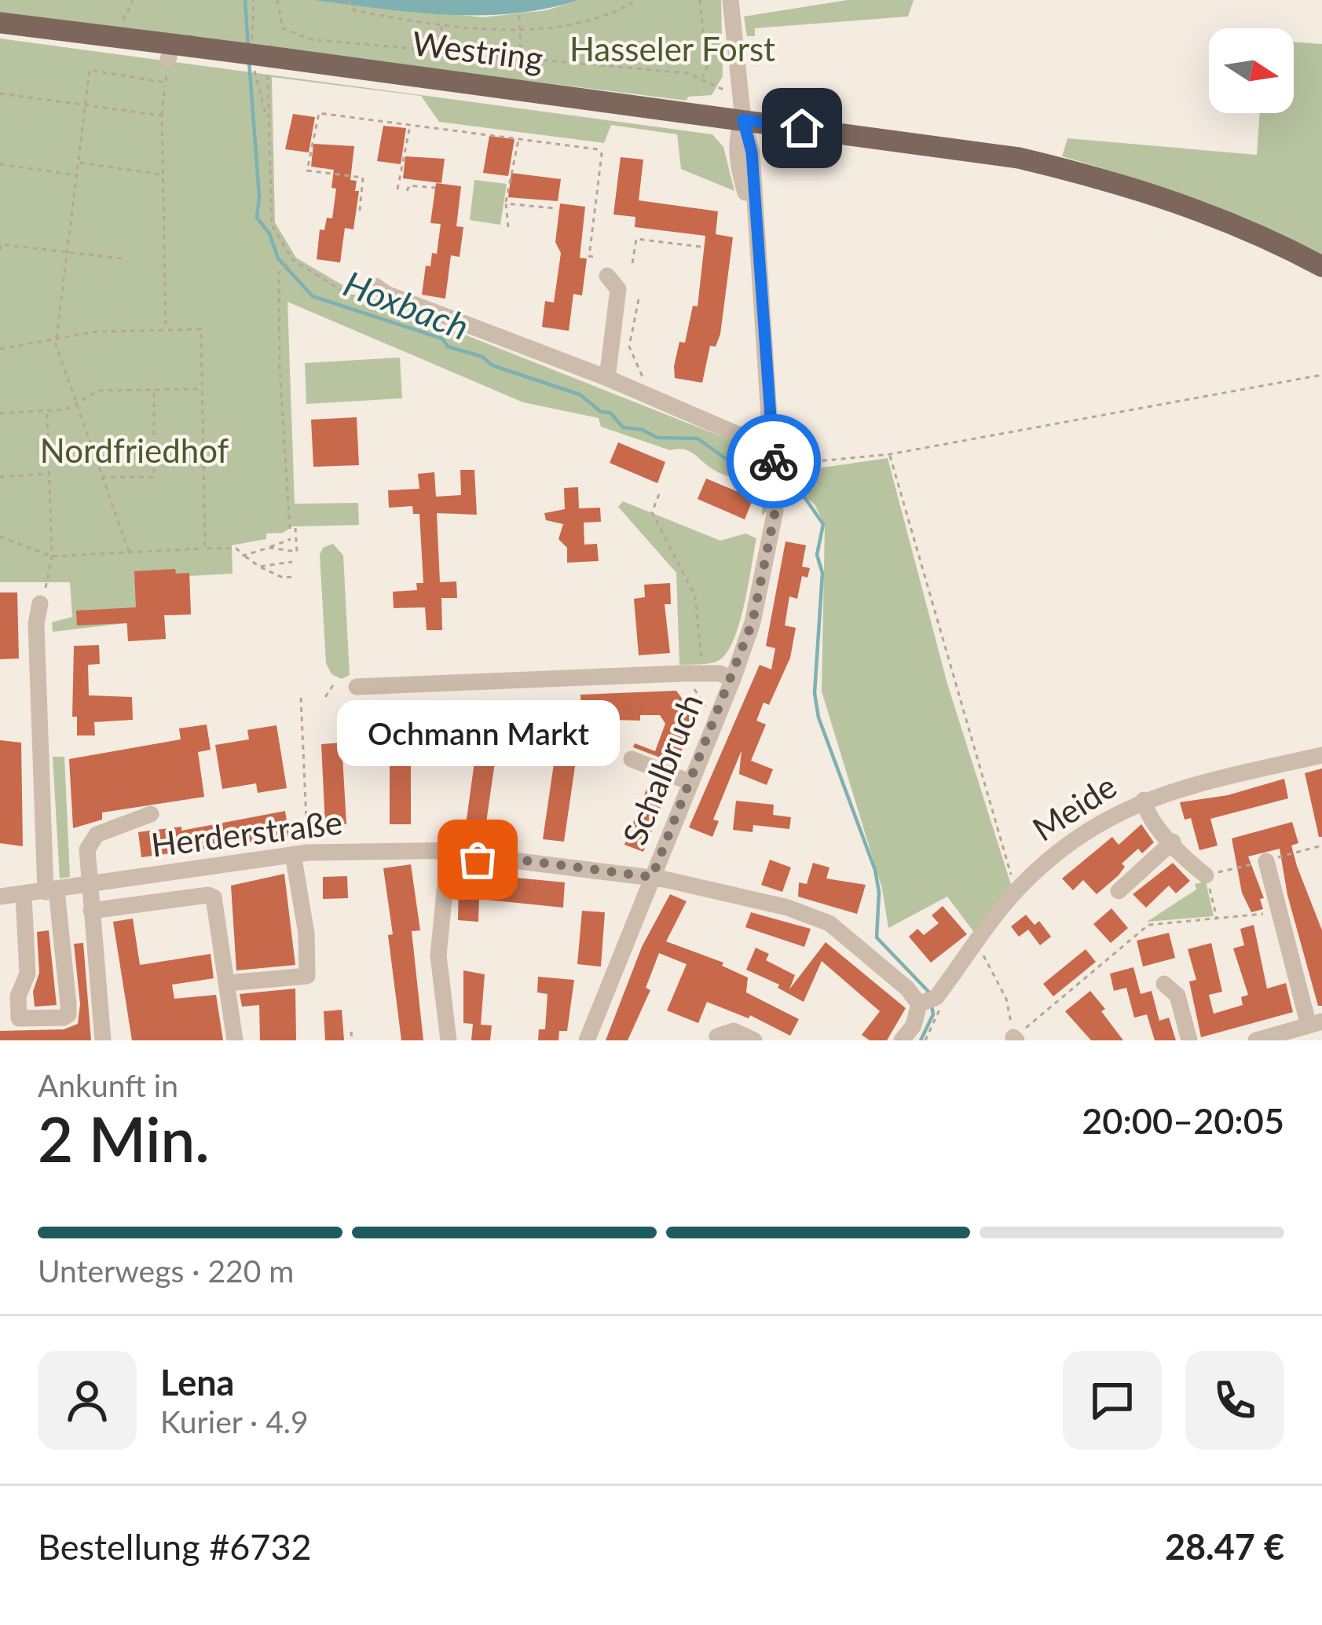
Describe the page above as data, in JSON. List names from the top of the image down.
{
  "streets": {
    "main road": ["Westring"],
    "street": ["Schalbruch", "Meide", "Herderstraße"]
  },
  "crossings": [
    ["Westring", "Schalbruch"],
    ["Schalbruch", "Herderstraße"],
    ["Meide", "Herderstraße"]
  ],
  "water": ["Hoxbach"],
  "parks": ["Hasseler Forst", "Nordfriedhof"],
  "places": ["Ochmann Markt"],
  "north": "right",
  "page": {
    "bubble": "Ochmann Markt",
    "heading": ["2 Min.", "Ankunft in", "20:00–20:05"],
    "panel": [
      "Lena",
      "Kurier · 4.9",
      "Bestellung #6732",
      "28.47 €"
    ],
    "bar": "Unterwegs · 220 m"
  }
}
